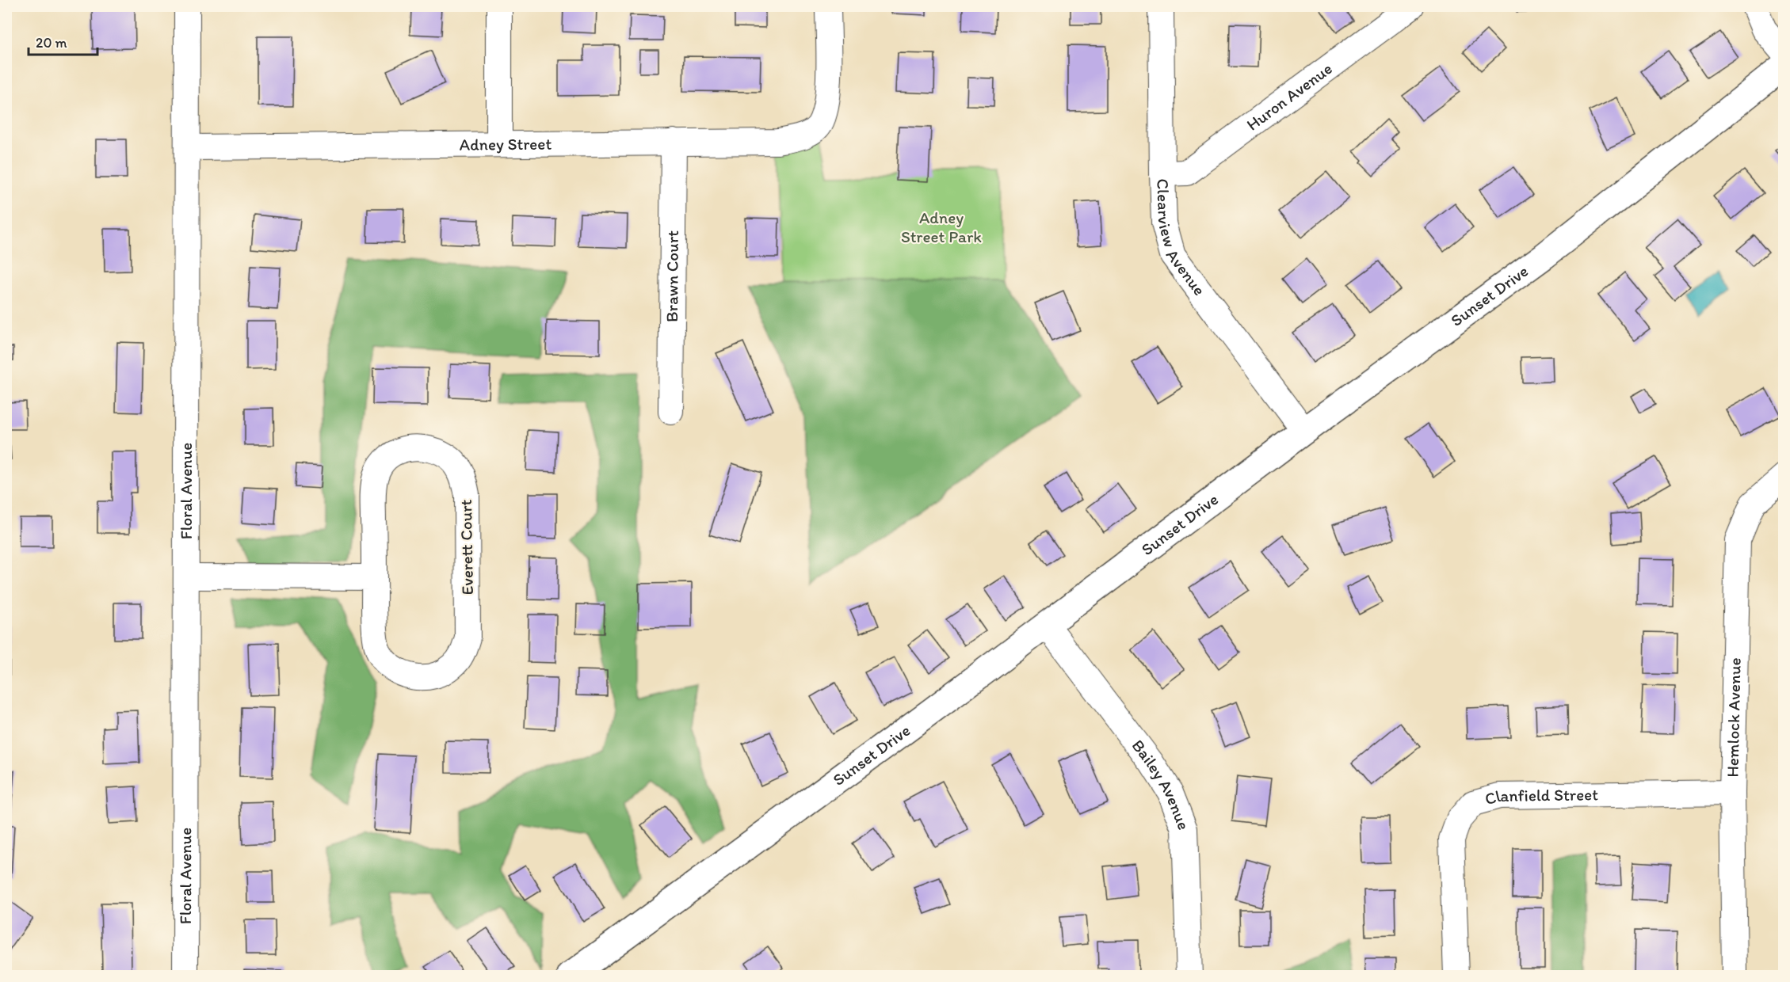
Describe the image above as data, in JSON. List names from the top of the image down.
{
  "streets": {
    "street": [
      "Huron Avenue",
      "Adney Street",
      "Clearview Avenue",
      "Brawn Court",
      "Sunset Drive",
      "Floral Avenue",
      "Everett Court",
      "Hemlock Avenue",
      "Bailey Avenue",
      "Clanfield Street"
    ]
  },
  "crossings": [
    ["Huron Avenue", "Clearview Avenue"],
    ["Adney Street", "Brawn Court"],
    ["Adney Street", "Floral Avenue"],
    ["Clearview Avenue", "Sunset Drive"],
    ["Sunset Drive", "Bailey Avenue"],
    ["Hemlock Avenue", "Clanfield Street"]
  ],
  "parks": ["Adney Street Park"],
  "scale_bar": "20 m"
}
